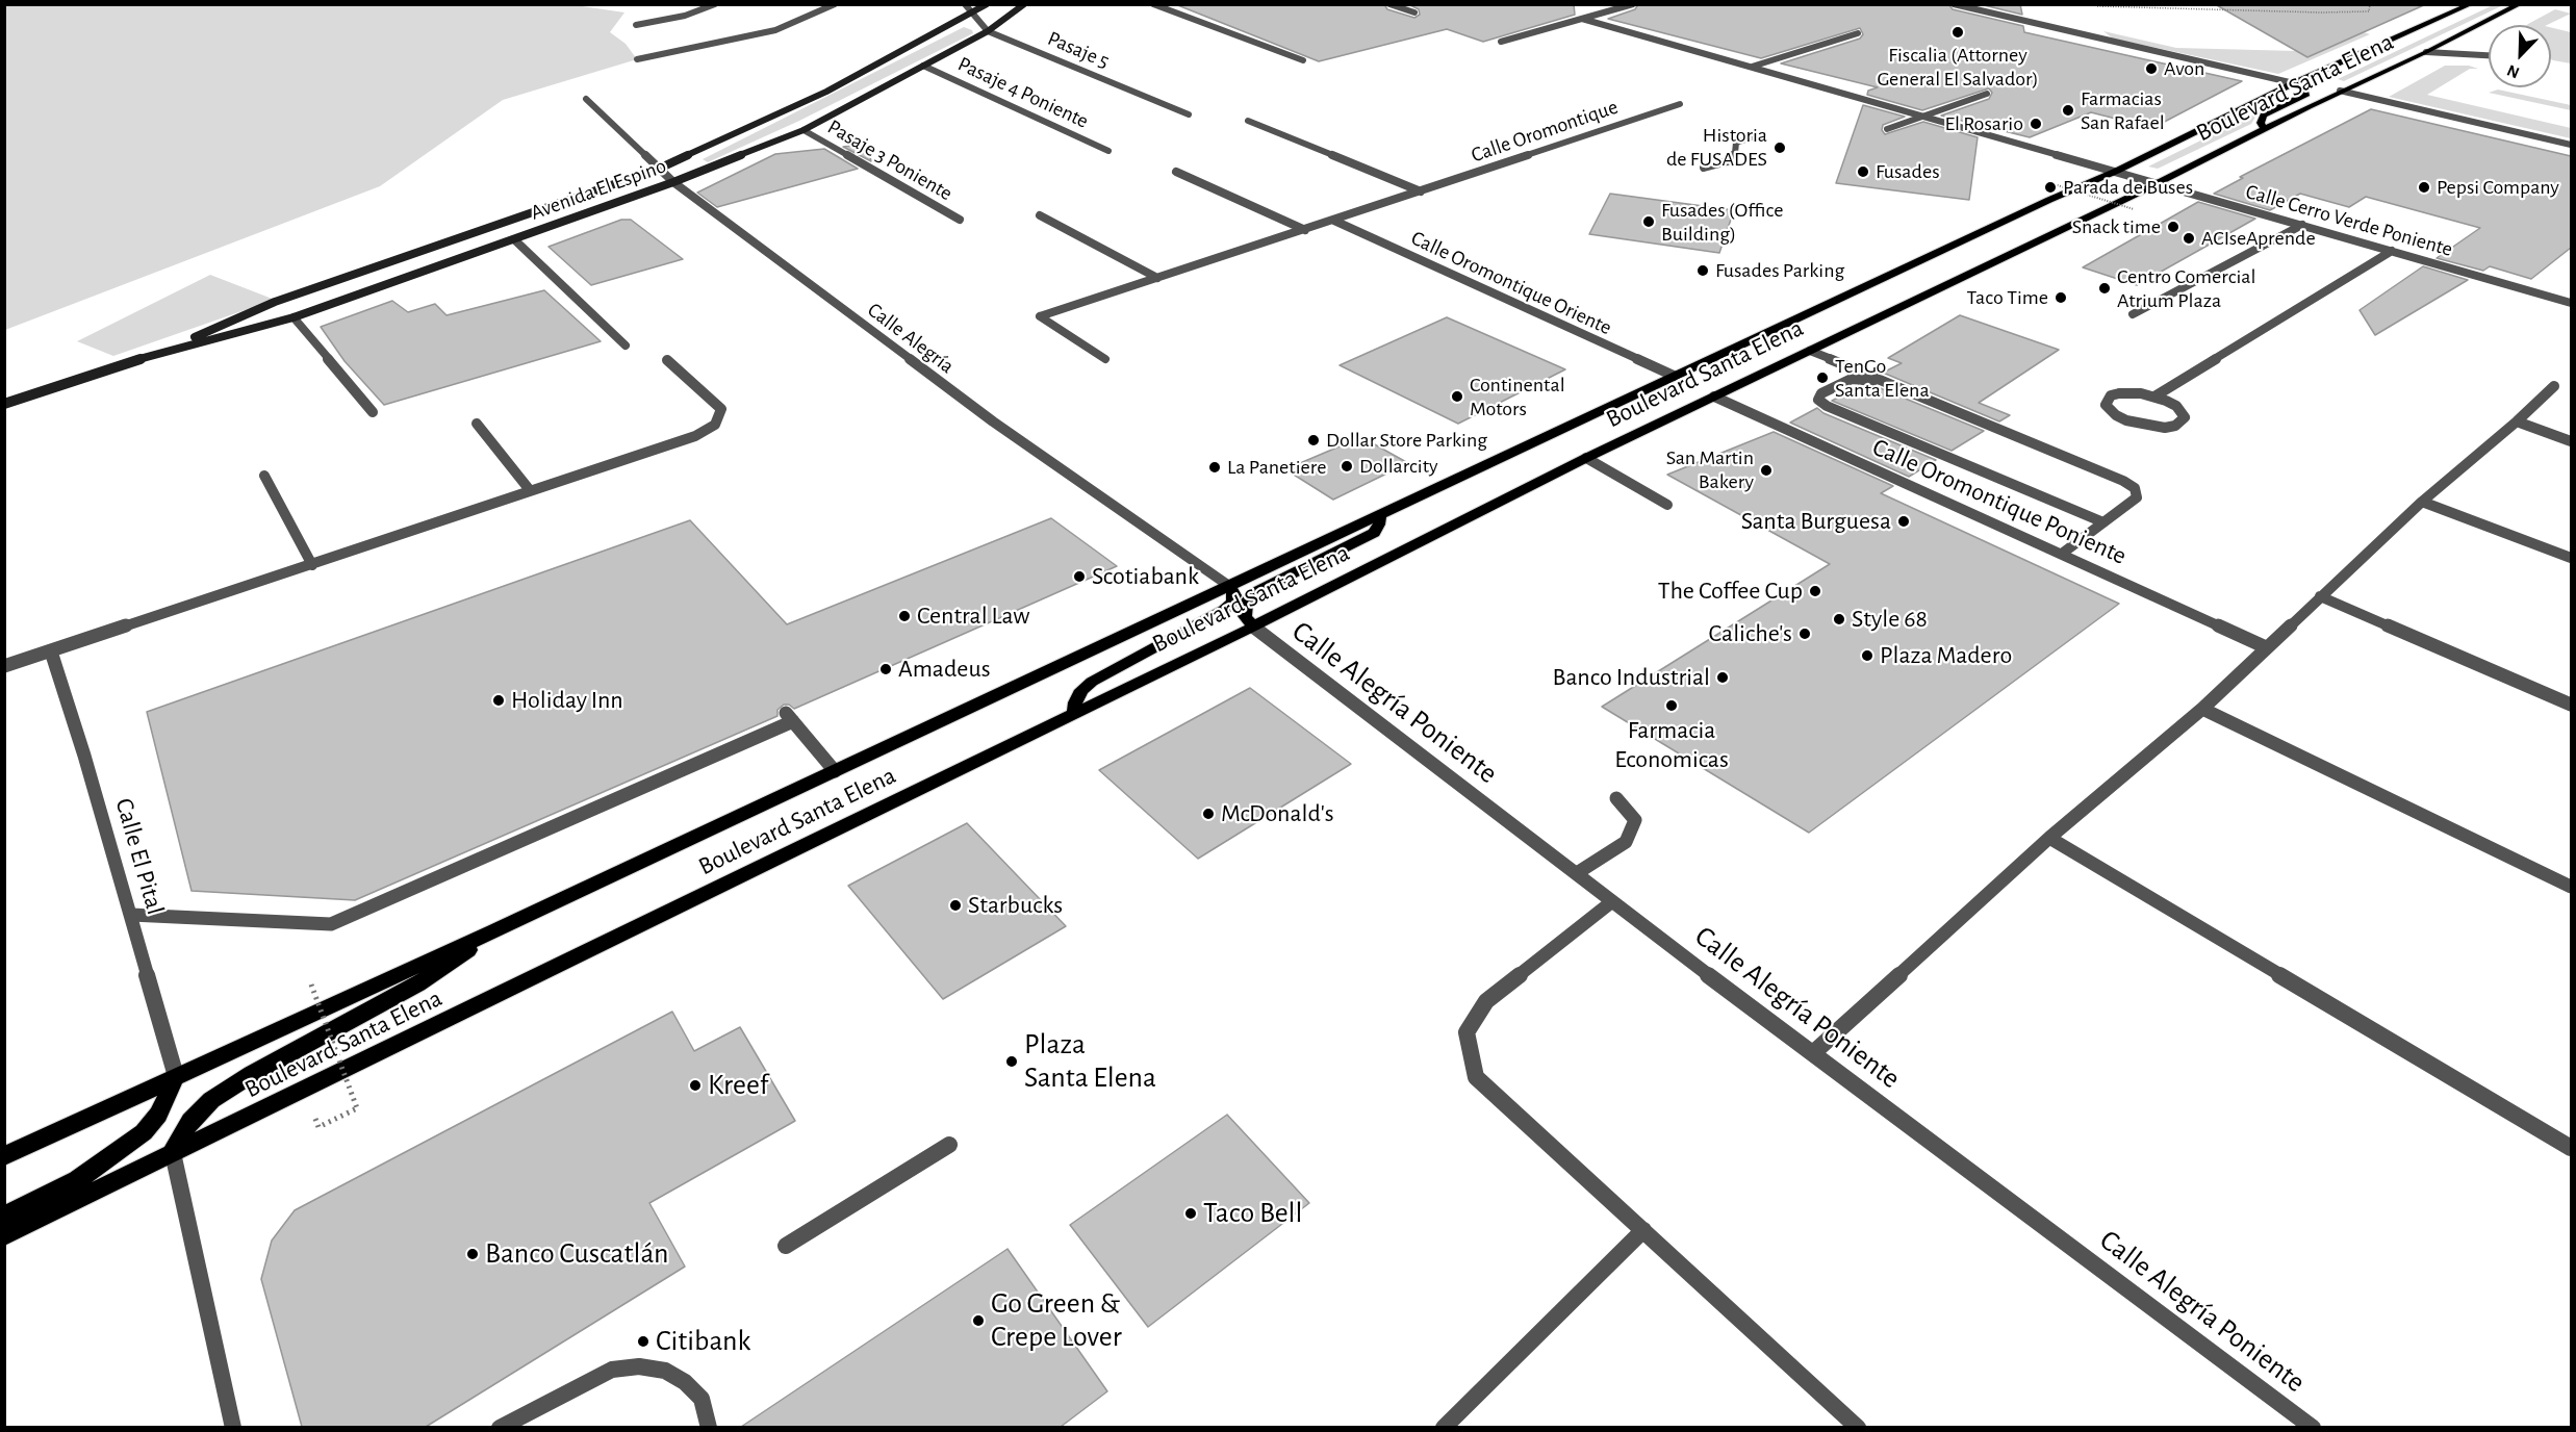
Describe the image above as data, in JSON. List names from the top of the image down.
{
  "streets": {
    "main road": ["Boulevard Santa Elena", "Avenida El Espino"],
    "street": [
      "Pasaje 5",
      "Pasaje 4 Poniente",
      "Calle Oromontique",
      "Pasaje 3 Poniente",
      "Calle Cerro Verde Poniente",
      "Calle Oromontique Oriente",
      "Calle Alegría",
      "Calle Oromontique Poniente",
      "Calle Alegría Poniente",
      "Calle El Pital"
    ]
  },
  "crossings": [
    ["Pasaje 5", "Avenida El Espino"],
    ["Boulevard Santa Elena", "Calle Cerro Verde Poniente"],
    ["Boulevard Santa Elena", "Calle Oromontique Oriente"],
    ["Boulevard Santa Elena", "Calle Alegría"],
    ["Boulevard Santa Elena", "Calle Oromontique Poniente"],
    ["Boulevard Santa Elena", "Calle Alegría Poniente"],
    ["Boulevard Santa Elena", "Calle El Pital"],
    ["Pasaje 4 Poniente", "Avenida El Espino"],
    ["Calle Oromontique", "Calle Oromontique Oriente"],
    ["Pasaje 3 Poniente", "Avenida El Espino"],
    ["Avenida El Espino", "Calle Alegría"]
  ],
  "places": [
    "Fiscalia (Attorney General El Salvador)",
    "Avon",
    "Farmacias San Rafael",
    "El Rosario",
    "Historia de FUSADES",
    "Fusades",
    "Parada de Buses",
    "Pepsi Company",
    "Fusades (Office Building)",
    "Snack time",
    "ACIseAprende",
    "Fusades Parking",
    "Centro Comercial Atrium Plaza",
    "Taco Time",
    "TenGo Santa Elena",
    "Continental Motors",
    "Dollar Store Parking",
    "Dollarcity",
    "La Panetiere",
    "San Martin Bakery",
    "Santa Burguesa",
    "Scotiabank",
    "The Coffee Cup",
    "Central Law",
    "Style 68",
    "Caliche's",
    "Plaza Madero",
    "Amadeus",
    "Banco Industrial",
    "Holiday Inn",
    "Farmacia Economicas",
    "McDonald's",
    "Starbucks",
    "Plaza Santa Elena",
    "Kreef",
    "Taco Bell",
    "Banco Cuscatlán",
    "Go Green & Crepe Lover",
    "Citibank"
  ],
  "north": "bottom left"
}
